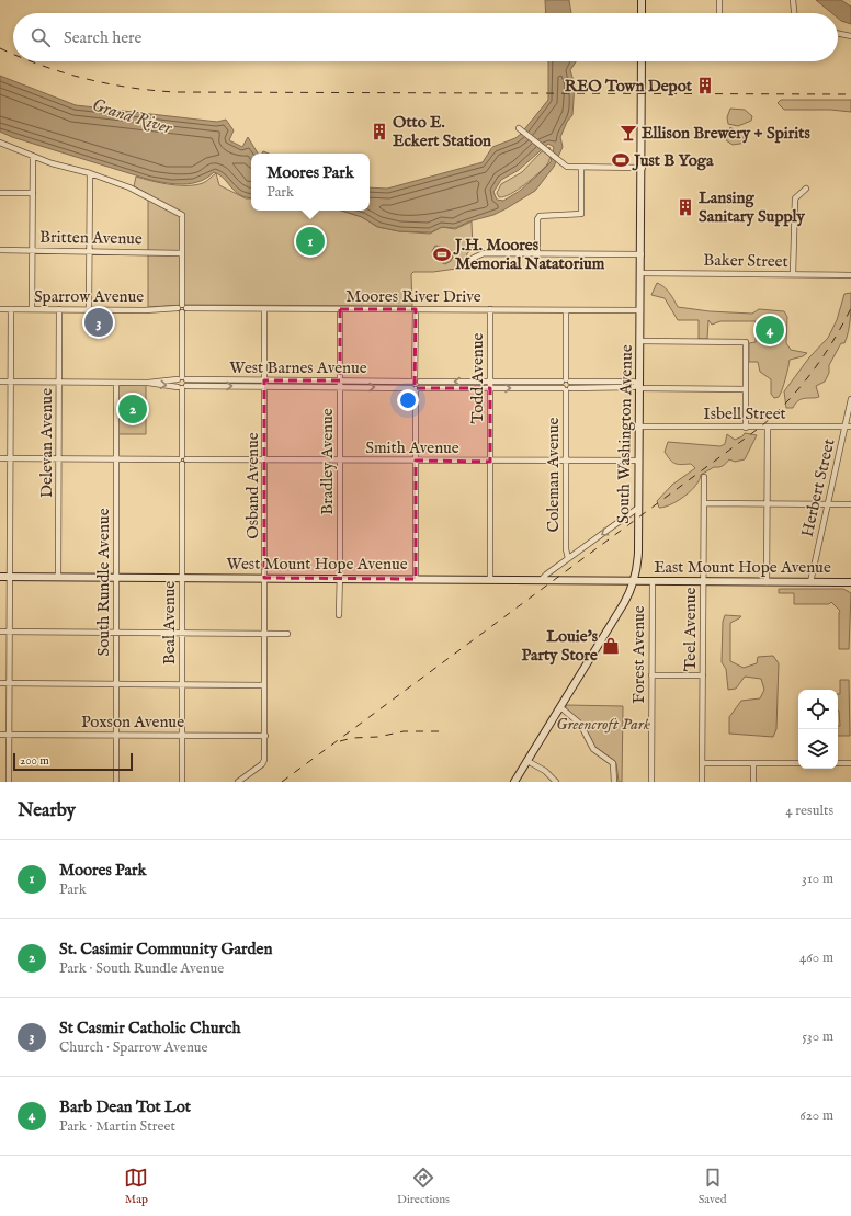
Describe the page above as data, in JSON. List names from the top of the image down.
{
  "streets": {
    "street": [
      "Britten Avenue",
      "Baker Street",
      "Sparrow Avenue",
      "Moores River Drive",
      "West Barnes Avenue",
      "Todd Avenue",
      "Isbell Street",
      "South Washington Avenue",
      "Delevan Avenue",
      "Smith Avenue",
      "Bradley Avenue",
      "Coleman Avenue",
      "Osband Avenue",
      "Herbert Street",
      "West Mount Hope Avenue",
      "East Mount Hope Avenue",
      "South Rundle Avenue",
      "Beal Avenue",
      "Teel Avenue",
      "Forest Avenue",
      "Poxson Avenue"
    ]
  },
  "crossings": [
    ["Baker Street", "South Washington Avenue"],
    ["Sparrow Avenue", "Moores River Drive"],
    ["Sparrow Avenue", "Delevan Avenue"],
    ["Moores River Drive", "Todd Avenue"],
    ["Moores River Drive", "South Washington Avenue"],
    ["Moores River Drive", "Bradley Avenue"],
    ["Moores River Drive", "Coleman Avenue"],
    ["Moores River Drive", "Osband Avenue"],
    ["West Barnes Avenue", "Todd Avenue"],
    ["West Barnes Avenue", "South Washington Avenue"],
    ["West Barnes Avenue", "Delevan Avenue"],
    ["West Barnes Avenue", "Bradley Avenue"],
    ["West Barnes Avenue", "Coleman Avenue"],
    ["West Barnes Avenue", "Osband Avenue"],
    ["West Barnes Avenue", "South Rundle Avenue"],
    ["West Barnes Avenue", "Beal Avenue"],
    ["Todd Avenue", "Smith Avenue"],
    ["Todd Avenue", "West Mount Hope Avenue"],
    ["Isbell Street", "South Washington Avenue"],
    ["Isbell Street", "Herbert Street"],
    ["South Washington Avenue", "Smith Avenue"],
    ["South Washington Avenue", "West Mount Hope Avenue"],
    ["South Washington Avenue", "East Mount Hope Avenue"],
    ["Delevan Avenue", "Smith Avenue"],
    ["Delevan Avenue", "West Mount Hope Avenue"],
    ["Smith Avenue", "Bradley Avenue"],
    ["Smith Avenue", "Coleman Avenue"],
    ["Smith Avenue", "Osband Avenue"],
    ["Smith Avenue", "South Rundle Avenue"],
    ["Smith Avenue", "Beal Avenue"],
    ["Bradley Avenue", "West Mount Hope Avenue"],
    ["Osband Avenue", "West Mount Hope Avenue"],
    ["Osband Avenue", "Poxson Avenue"],
    ["Herbert Street", "East Mount Hope Avenue"],
    ["West Mount Hope Avenue", "East Mount Hope Avenue"],
    ["West Mount Hope Avenue", "South Rundle Avenue"],
    ["West Mount Hope Avenue", "Beal Avenue"],
    ["East Mount Hope Avenue", "Teel Avenue"],
    ["East Mount Hope Avenue", "Forest Avenue"],
    ["South Rundle Avenue", "Poxson Avenue"],
    ["Beal Avenue", "Poxson Avenue"]
  ],
  "water": ["Grand River"],
  "parks": ["Greencroft Park"],
  "places": {
    "building": ["REO Town Depot", "Otto E. Eckert Station", "Lansing Sanitary Supply"],
    "bar": ["Ellison Brewery + Spirits"],
    "sports": ["Just B Yoga", "J.H. Moores Memorial Natatorium"],
    "shop": ["Louie's Party Store"]
  },
  "scale_bar": "200 m",
  "page": {
    "search": "Search here",
    "popup": ["Moores Park", "Park"],
    "pins": [
      "1",
      "3",
      "4",
      "2"
    ],
    "scale": "200 m",
    "heading": ["Nearby", "4 results"],
    "list": [
      {
        "mark": "1",
        "name": "Moores Park",
        "note": "Park",
        "value": "310 m"
      },
      {
        "mark": "2",
        "name": "St. Casimir Community Garden",
        "note": "Park · South Rundle Avenue",
        "value": "460 m"
      },
      {
        "mark": "3",
        "name": "St Casmir Catholic Church",
        "note": "Church · Sparrow Avenue",
        "value": "530 m"
      },
      {
        "mark": "4",
        "name": "Barb Dean Tot Lot",
        "note": "Park · Martin Street",
        "value": "620 m"
      }
    ],
    "nav": ["Map", "Directions", "Saved"]
  }
}
